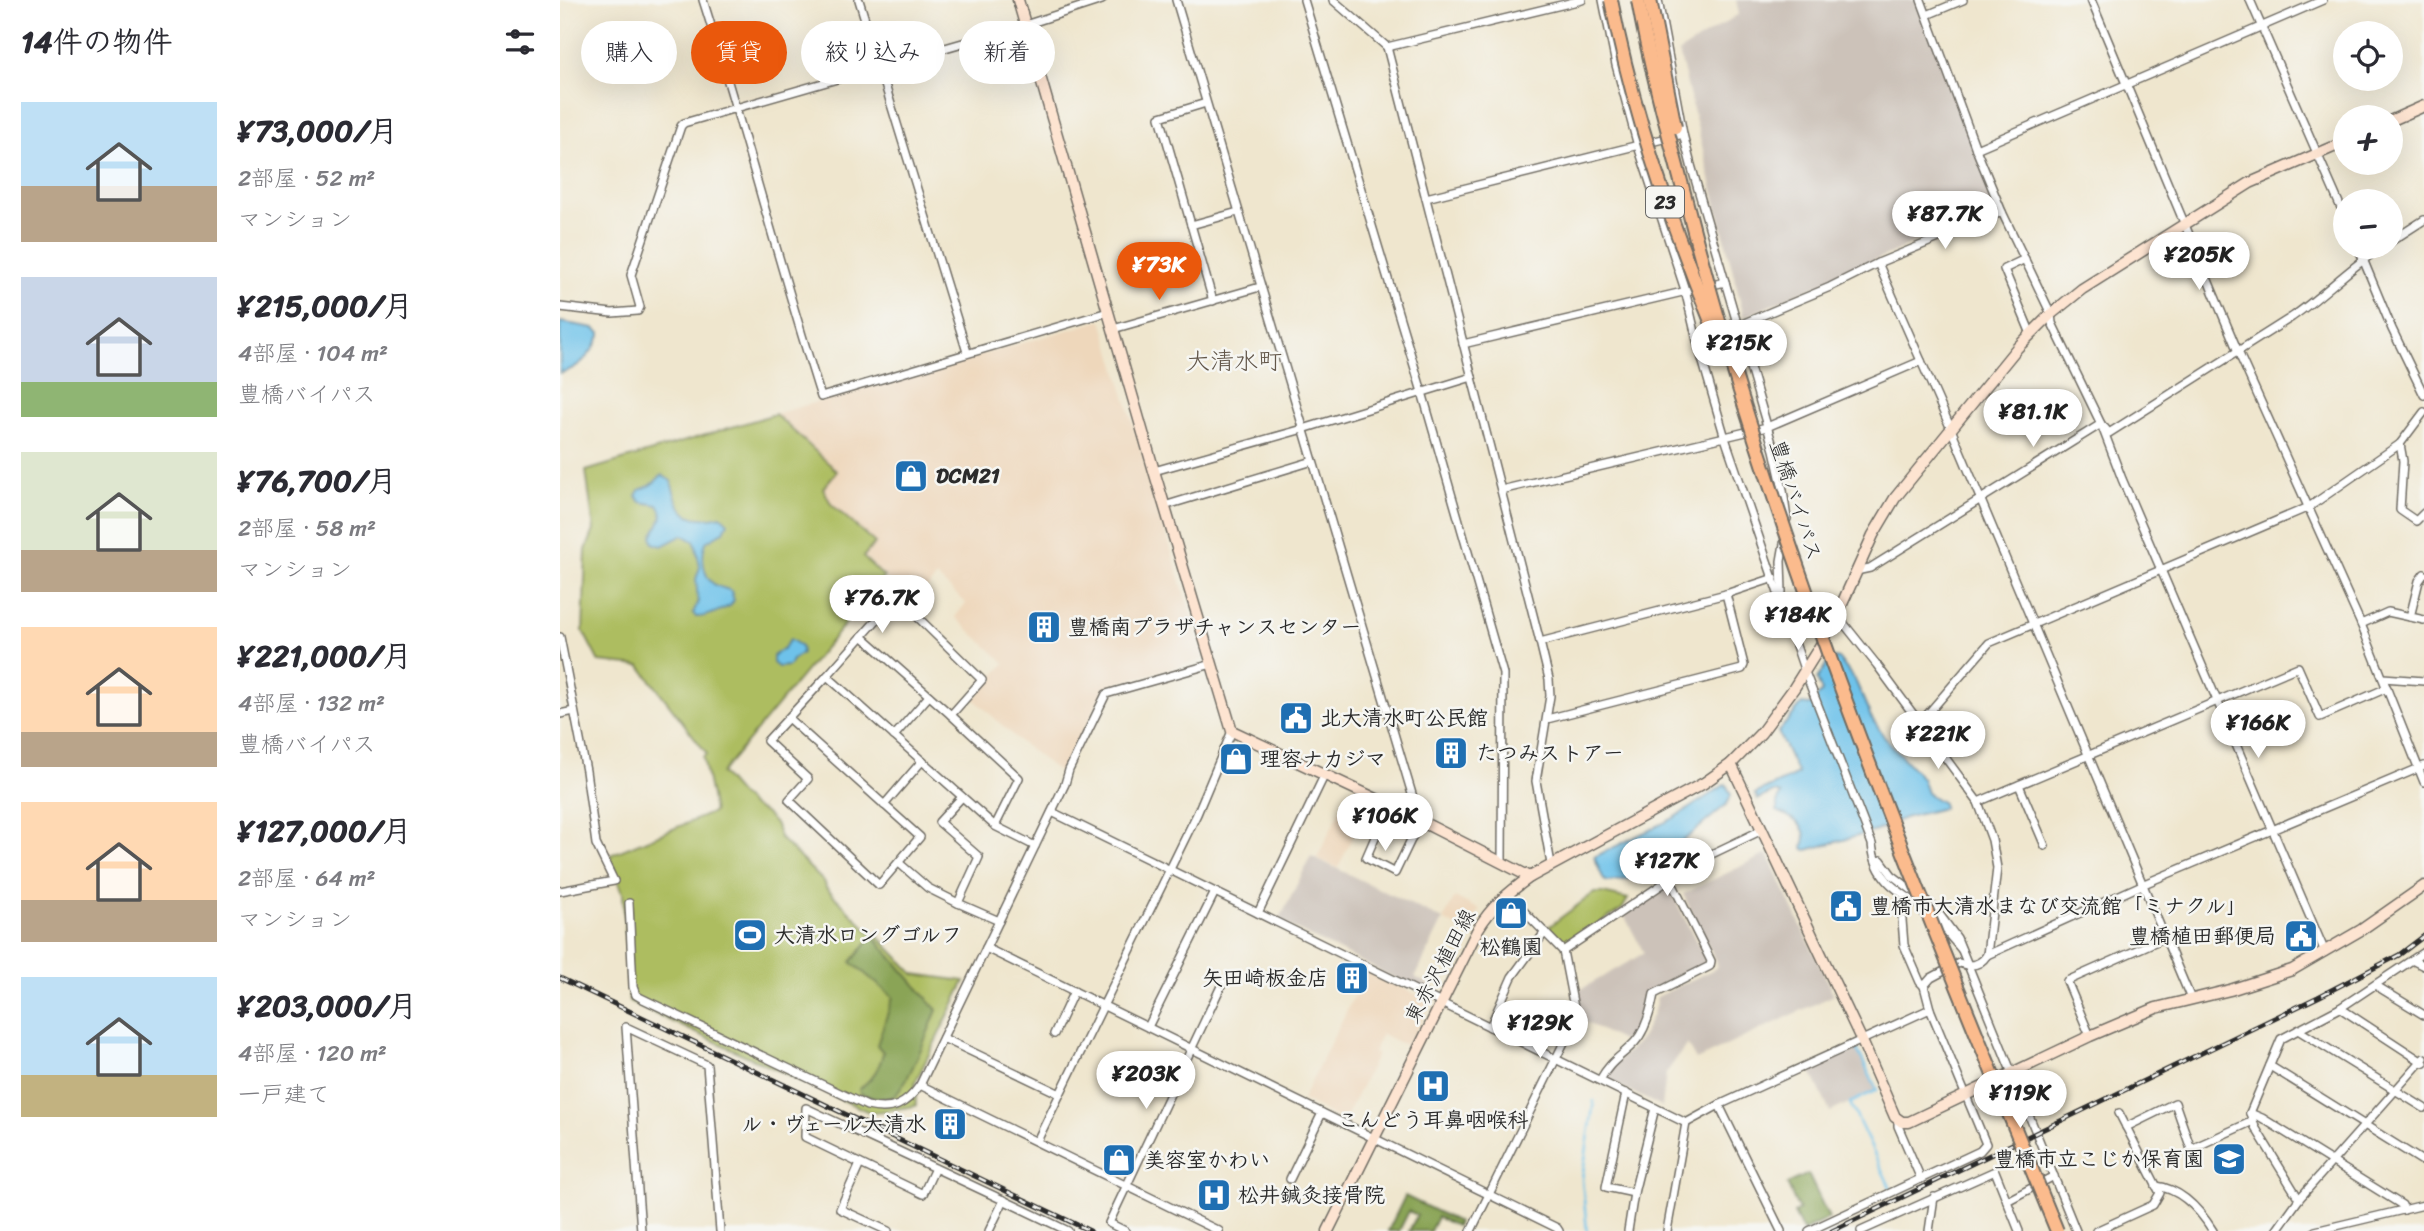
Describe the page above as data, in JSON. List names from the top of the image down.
{
  "streets": {
    "highway": ["23", "豊橋バイパス"],
    "street": ["東赤沢植田線"]
  },
  "crossings": [
    ["23", "豊橋バイパス"]
  ],
  "districts": ["大清水町"],
  "places": {
    "shop": [
      "DCM21",
      "理容ナカジマ",
      "松鶴園",
      "美容室かわい"
    ],
    "building": [
      "豊橋南プラザチャンスセンター",
      "たつみストアー",
      "矢田崎板金店",
      "ル・ヴェール大清水"
    ],
    "public building": ["北大清水町公民館", "豊橋市大清水まなび交流館「ミナクル」", "豊橋植田郵便局"],
    "sports": ["大清水ロングゴルフ"],
    "hospital": ["こんどう耳鼻咽喉科", "松井鍼灸接骨院"],
    "school or university": ["豊橋市立こじか保育園"]
  },
  "page": {
    "heading": "14件の物件",
    "map_buttons": ["+", "−"],
    "chip": [
      "購入",
      "賃貸",
      "絞り込み",
      "新着"
    ],
    "list": [
      {
        "name": "¥73,000/月",
        "note": "2部屋 · 52 m² · マンション"
      },
      {
        "name": "¥215,000/月",
        "note": "4部屋 · 104 m² · 豊橋バイパス"
      },
      {
        "name": "¥76,700/月",
        "note": "2部屋 · 58 m² · マンション"
      },
      {
        "name": "¥221,000/月",
        "note": "4部屋 · 132 m² · 豊橋バイパス"
      },
      {
        "name": "¥127,000/月",
        "note": "2部屋 · 64 m² · マンション"
      },
      {
        "name": "¥203,000/月",
        "note": "4部屋 · 120 m² · 一戸建て"
      }
    ],
    "price": [
      "¥87.7K",
      "¥205K",
      "¥73K",
      "¥215K",
      "¥81.1K",
      "¥76.7K",
      "¥184K",
      "¥166K",
      "¥221K",
      "¥106K",
      "¥127K",
      "¥129K",
      "¥203K",
      "¥119K"
    ]
  }
}
